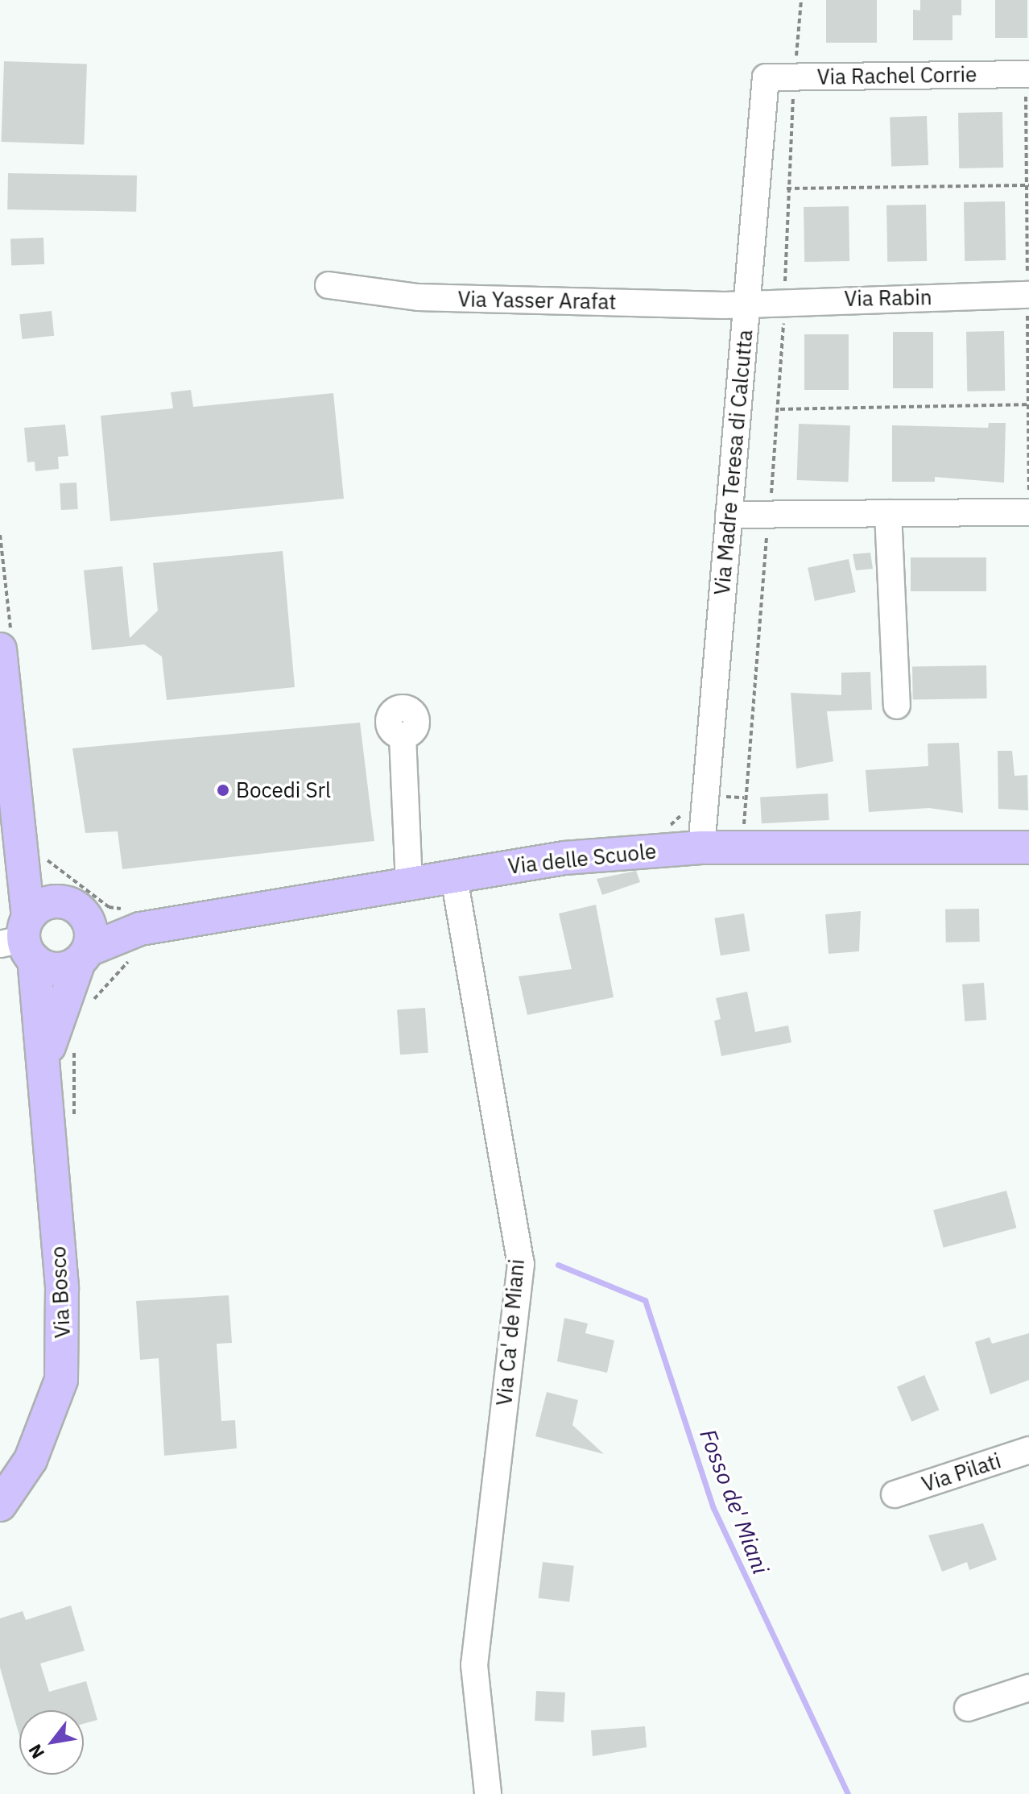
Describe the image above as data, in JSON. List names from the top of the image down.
{
  "streets": {
    "main road": ["Via delle Scuole", "Via Bosco"],
    "street": [
      "Via Rachel Corrie",
      "Via Rabin",
      "Via Yasser Arafat",
      "Via Madre Teresa di Calcutta",
      "Via Ca' de Miani",
      "Via Pilati"
    ]
  },
  "crossings": [
    ["Via Rachel Corrie", "Via Madre Teresa di Calcutta"],
    ["Via Rabin", "Via Yasser Arafat"],
    ["Via Rabin", "Via Madre Teresa di Calcutta"],
    ["Via Yasser Arafat", "Via Madre Teresa di Calcutta"],
    ["Via Madre Teresa di Calcutta", "Via delle Scuole"],
    ["Via delle Scuole", "Via Bosco"],
    ["Via delle Scuole", "Via Ca' de Miani"]
  ],
  "water": ["Fosso de' Miani"],
  "places": ["Bocedi Srl"],
  "north": "bottom left"
}
